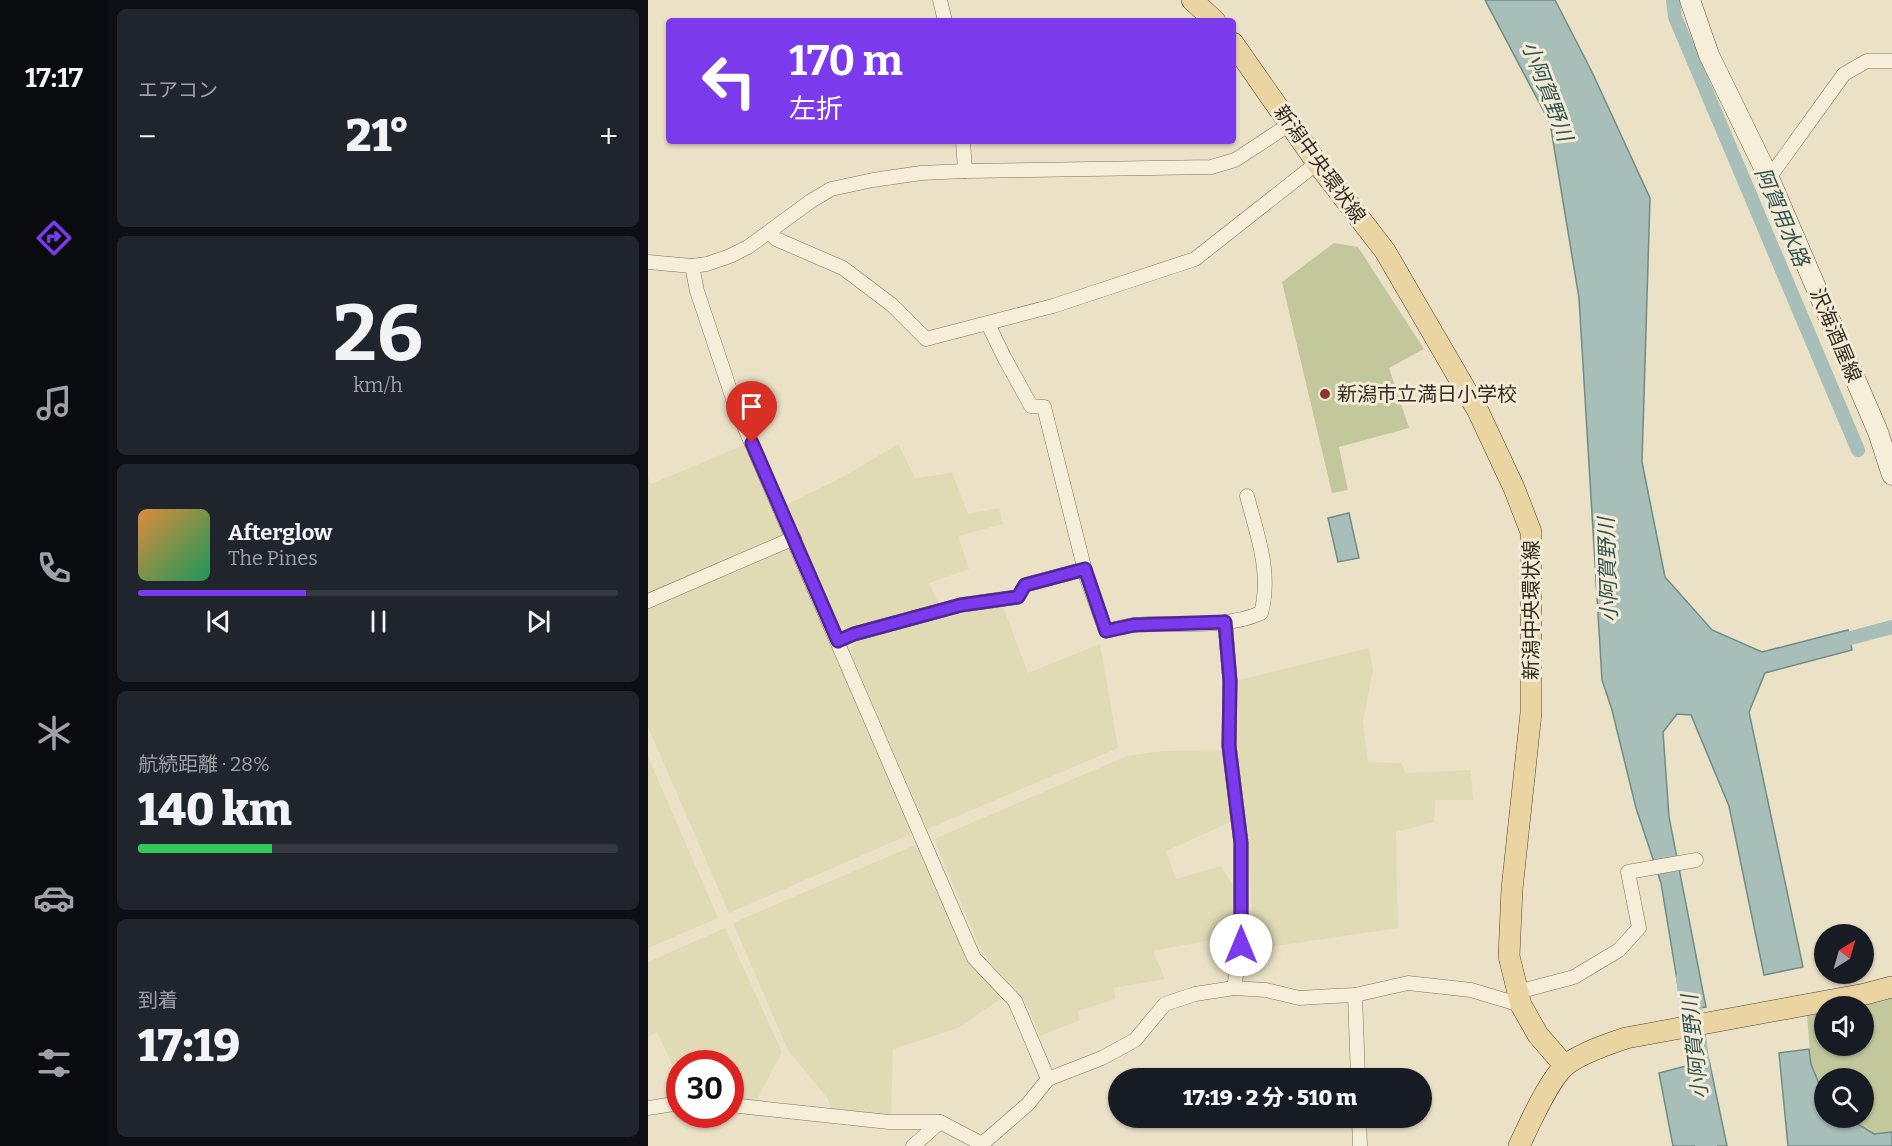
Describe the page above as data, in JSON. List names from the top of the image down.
{
  "streets": {
    "main road": ["新潟中央環状線", "沢海酒屋線"]
  },
  "water": ["小阿賀野川", "阿賀用水路"],
  "places": ["新潟市立満日小学校"],
  "north": "top right",
  "page": {
    "tabs": "17:17",
    "tile": [
      "エアコン",
      ["26", "km/h"],
      ["航続距離 · 28%", "140 km"],
      ["到着", "17:19"]
    ],
    "turn": ["170 m", "左折"],
    "heat": ["−", "21°", "+"],
    "song": ["Afterglow", "The Pines"],
    "limit": "30",
    "trip": "17:19 · 2 分 · 510 m"
  }
}
